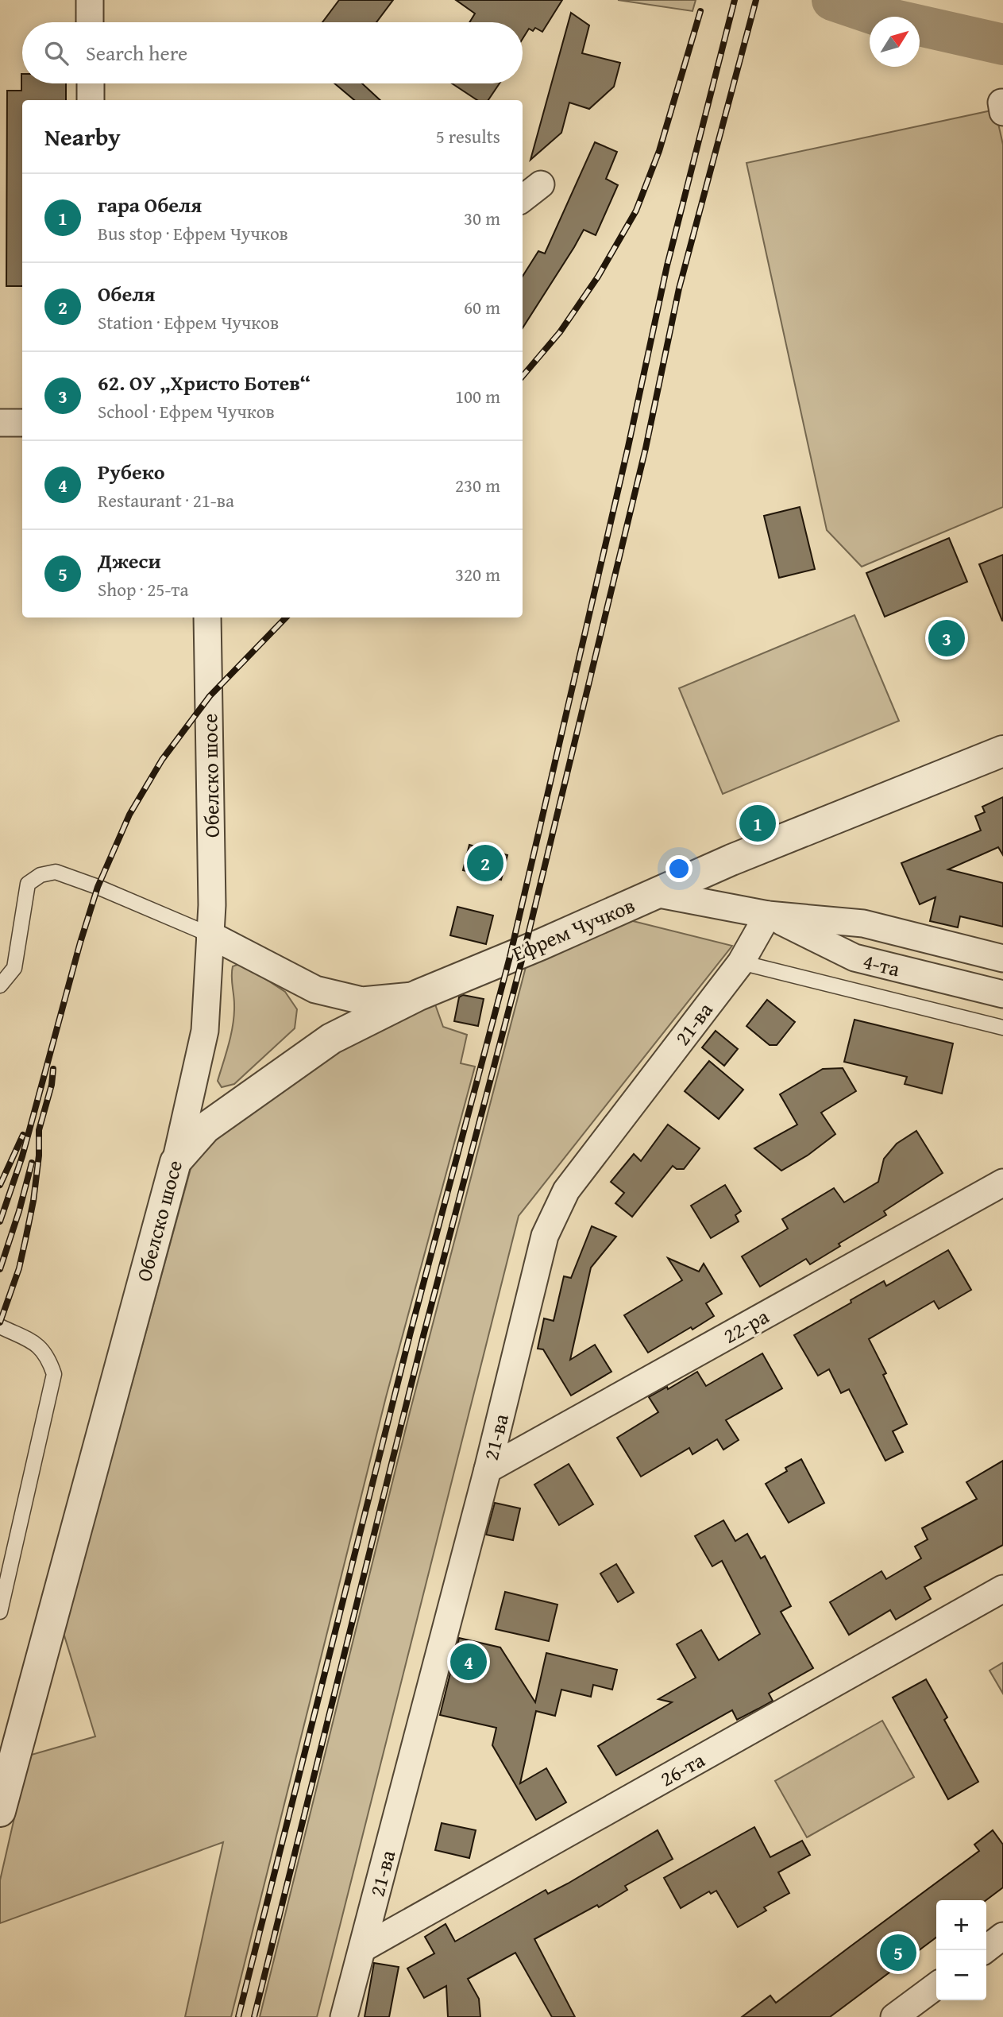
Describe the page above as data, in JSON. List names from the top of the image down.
{
  "streets": {
    "street": [
      "Обелско шосе",
      "Ефрем Чучков",
      "4-та",
      "21-ва",
      "22-ра",
      "26-та"
    ]
  },
  "crossings": [
    ["Обелско шосе", "Ефрем Чучков"],
    ["Ефрем Чучков", "4-та"],
    ["4-та", "21-ва"],
    ["21-ва", "22-ра"],
    ["21-ва", "26-та"]
  ],
  "north": "top right",
  "page": {
    "search": "Search here",
    "heading": ["Nearby", "5 results"],
    "list": [
      {
        "mark": "1",
        "name": "гара Обеля",
        "note": "Bus stop · Ефрем Чучков",
        "value": "30 m"
      },
      {
        "mark": "2",
        "name": "Обеля",
        "note": "Station · Ефрем Чучков",
        "value": "60 m"
      },
      {
        "mark": "3",
        "name": "62. ОУ „Христо Ботев“",
        "note": "School · Ефрем Чучков",
        "value": "100 m"
      },
      {
        "mark": "4",
        "name": "Рубеко",
        "note": "Restaurant · 21-ва",
        "value": "230 m"
      },
      {
        "mark": "5",
        "name": "Джеси",
        "note": "Shop · 25-та",
        "value": "320 m"
      }
    ],
    "pins": [
      "3",
      "1",
      "2",
      "4",
      "5"
    ],
    "map_buttons": ["+", "−"]
  }
}
